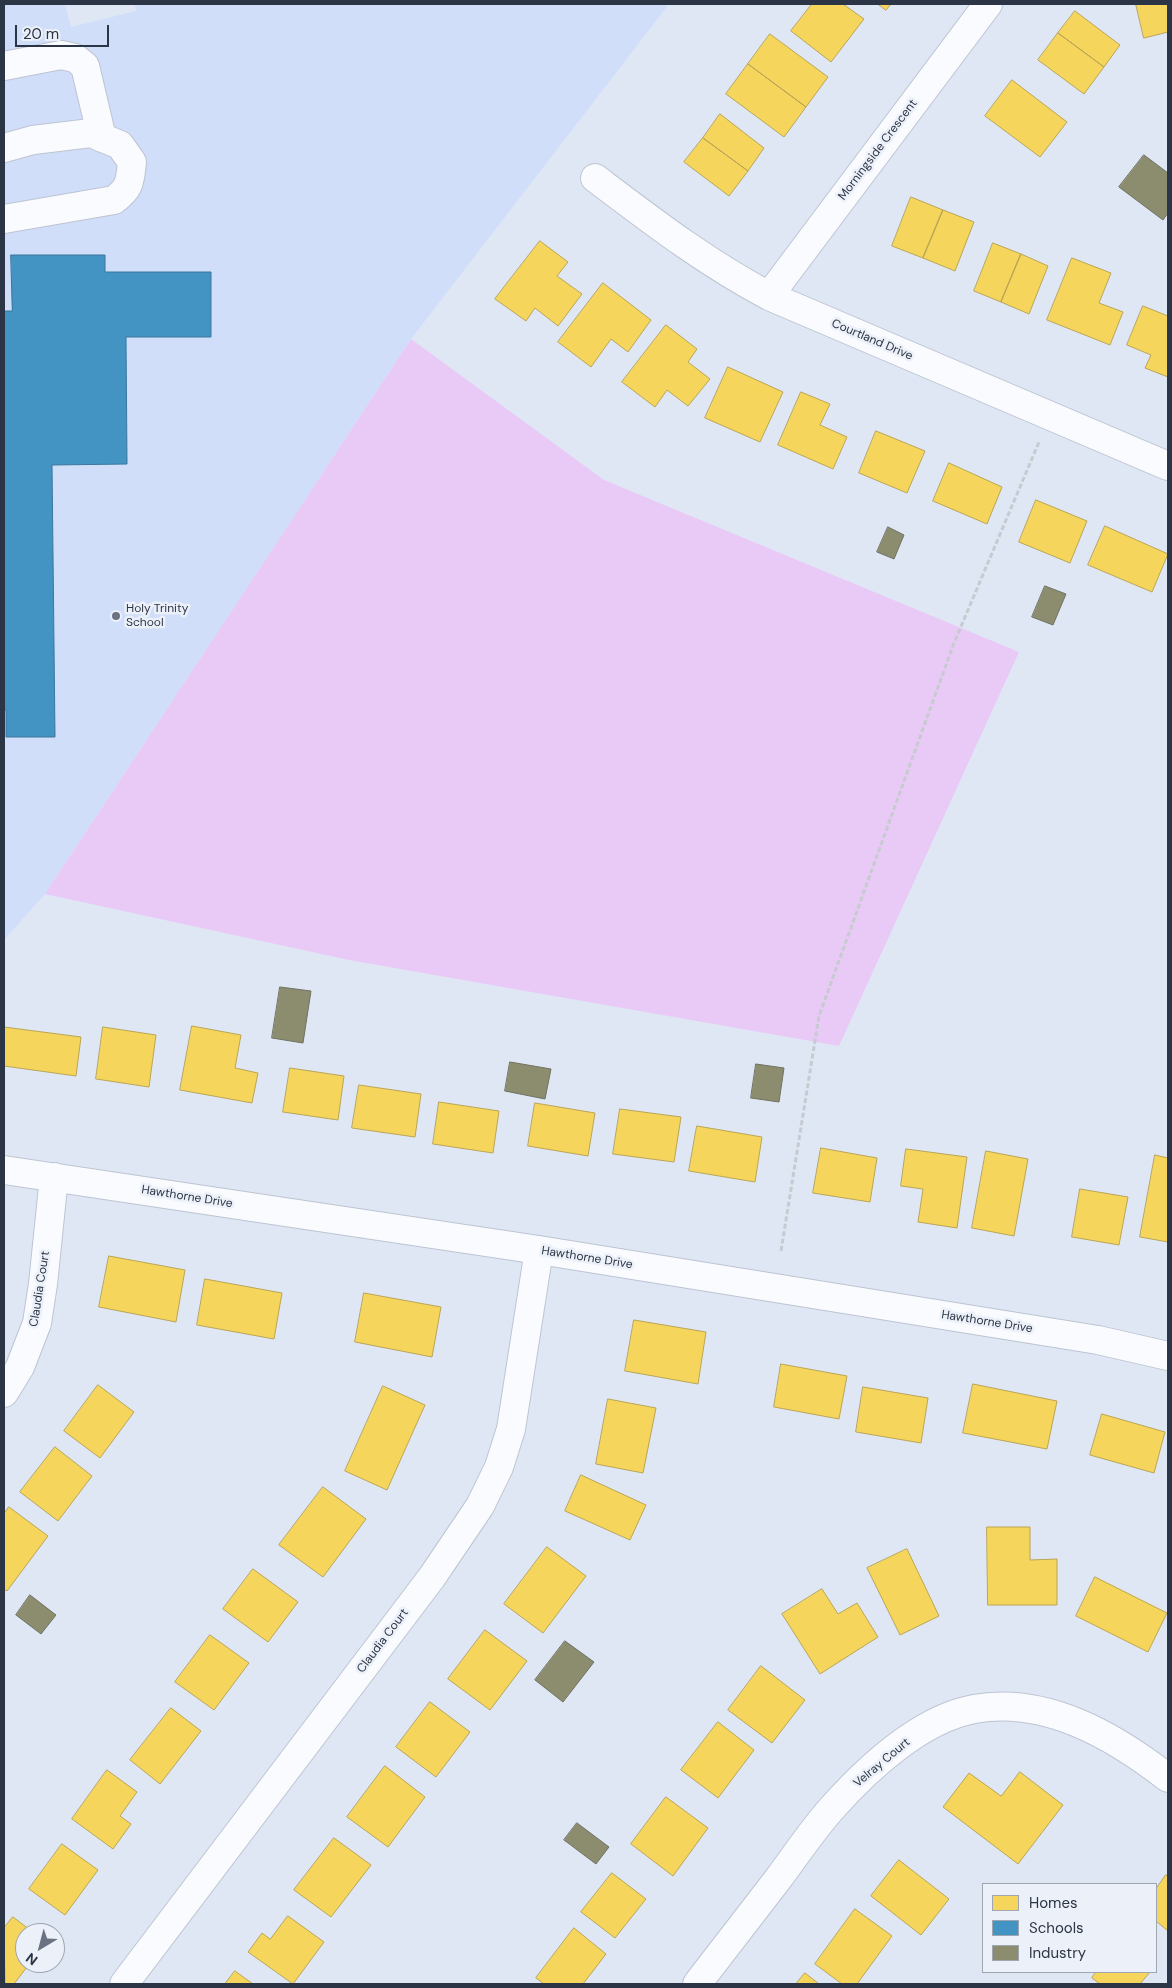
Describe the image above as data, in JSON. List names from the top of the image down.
{
  "streets": {
    "street": [
      "Morningside Crescent",
      "Courtland Drive",
      "Hawthorne Drive",
      "Claudia Court",
      "Velray Court"
    ]
  },
  "crossings": [
    ["Morningside Crescent", "Courtland Drive"],
    ["Hawthorne Drive", "Claudia Court"]
  ],
  "places": ["Holy Trinity School"],
  "legend": ["Homes", "Schools", "Industry"],
  "scale_bar": "20 m",
  "north": "bottom left"
}
